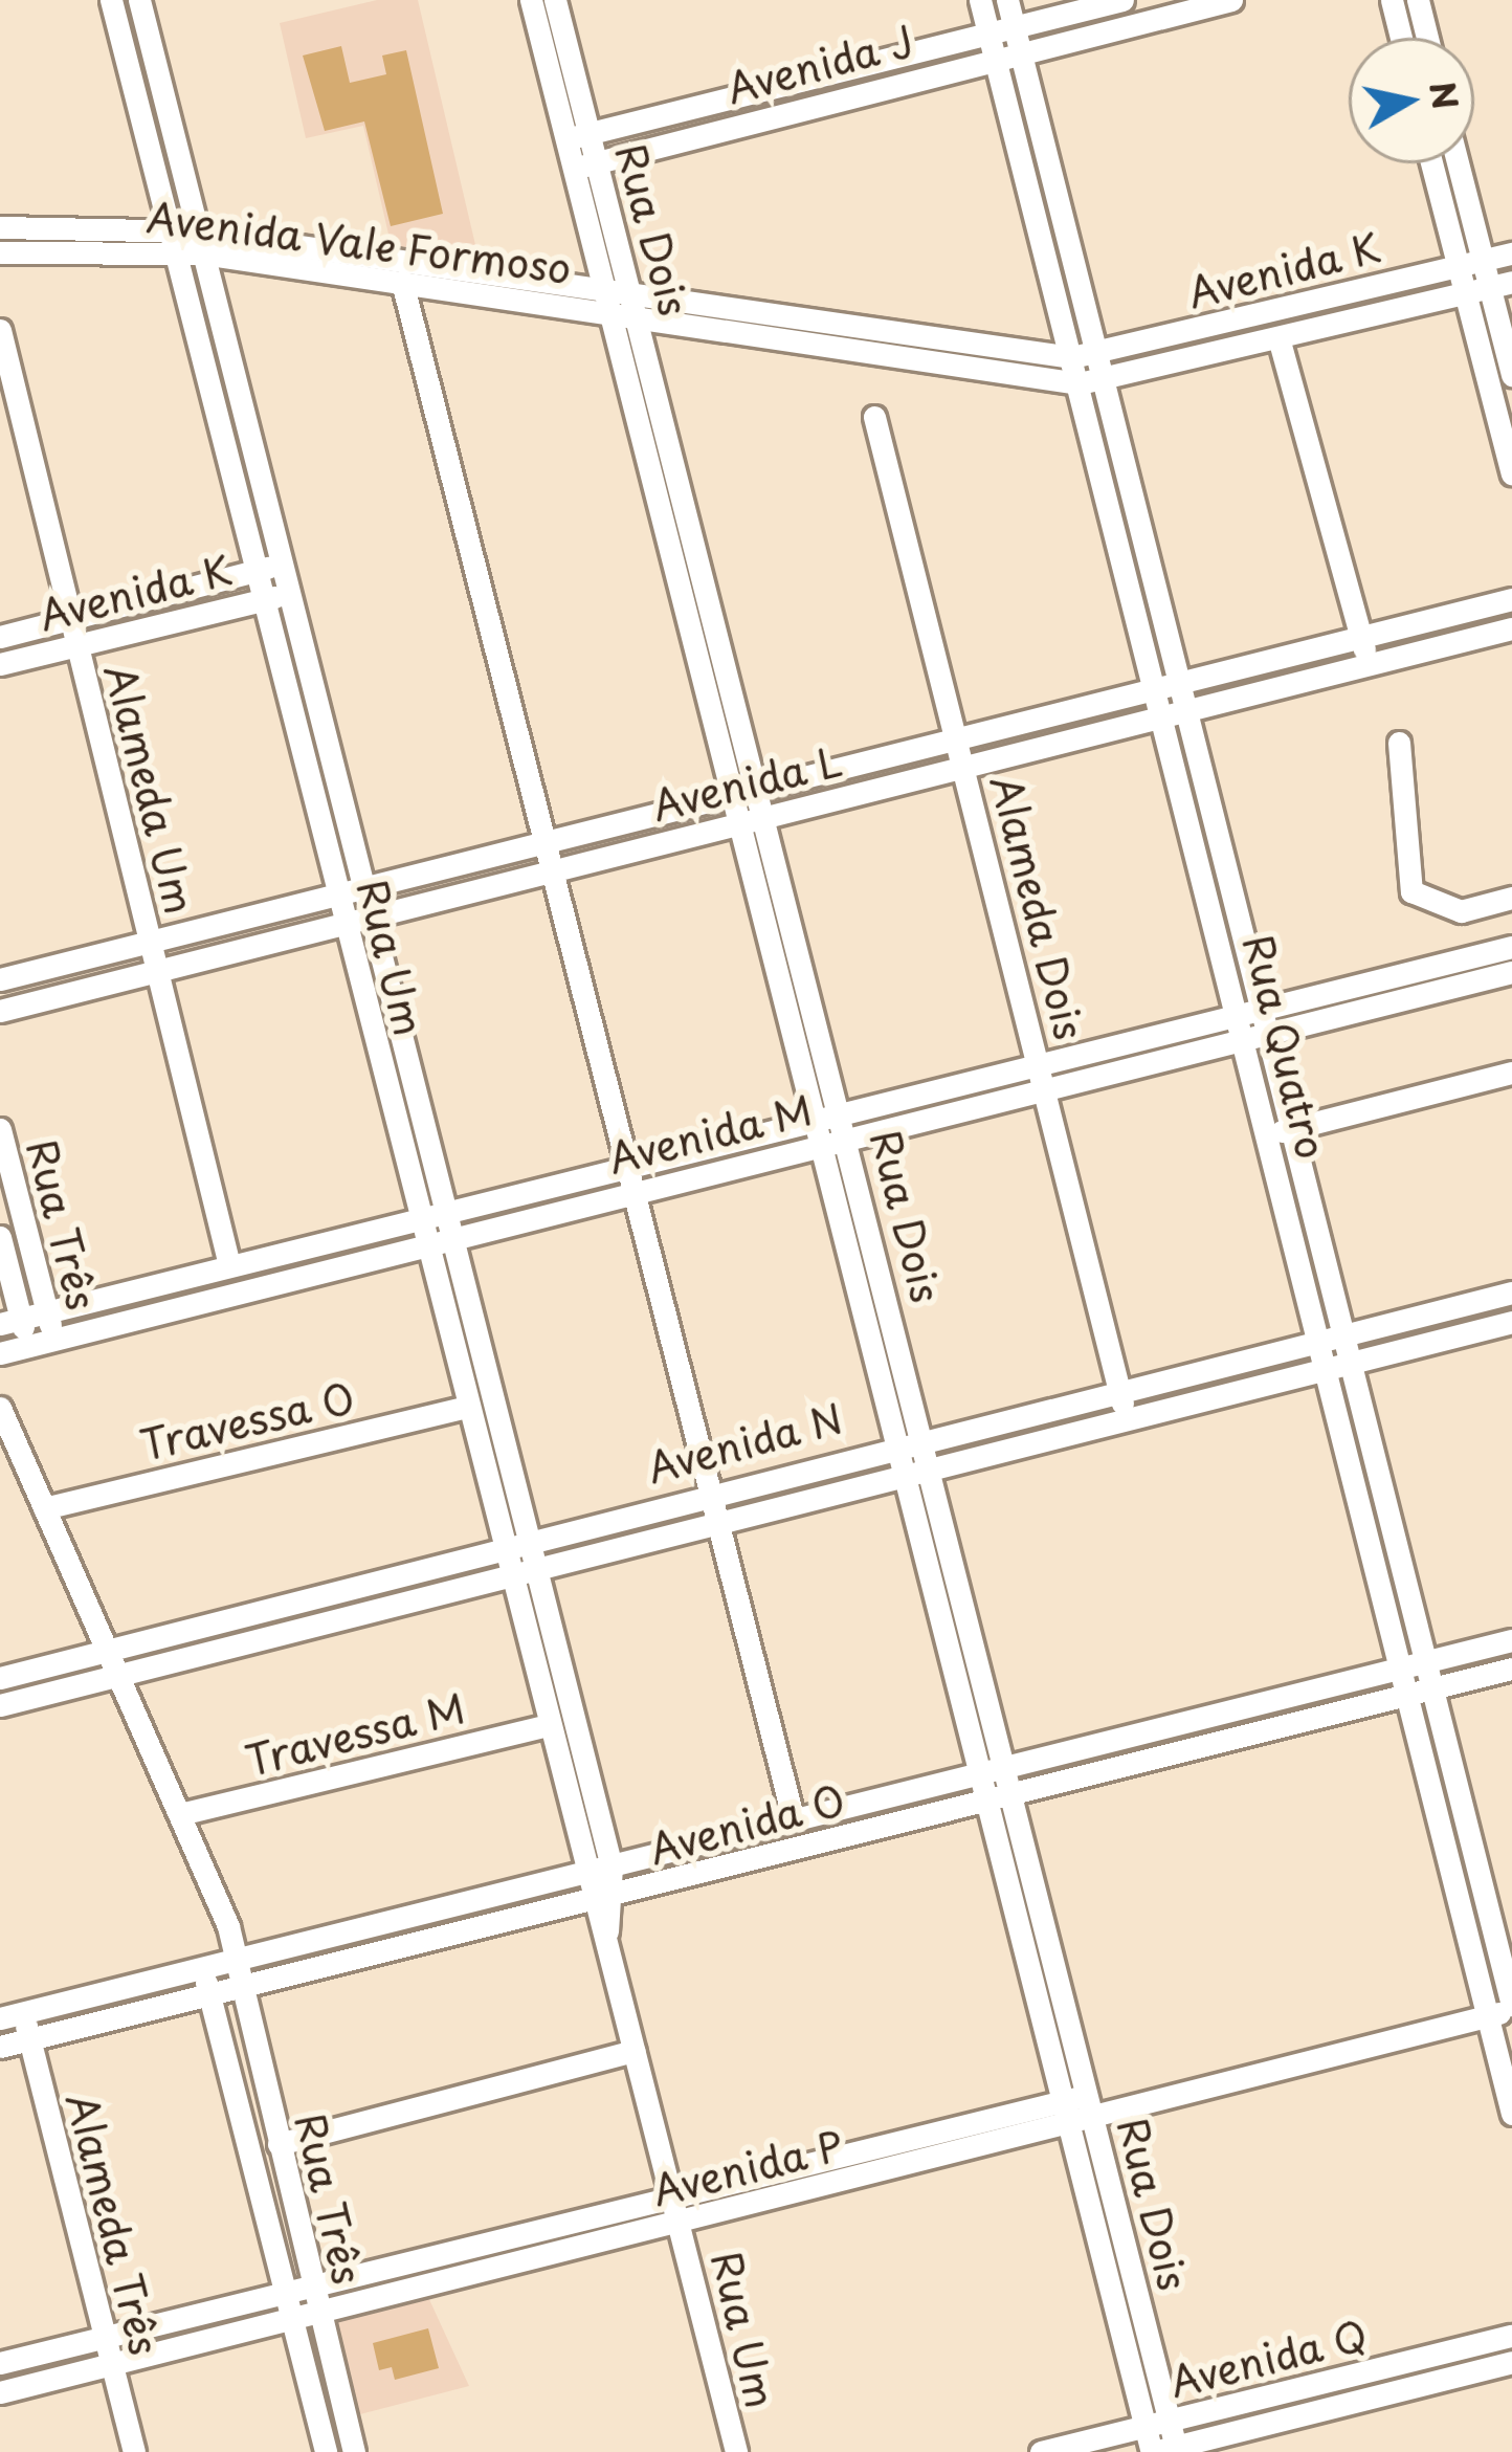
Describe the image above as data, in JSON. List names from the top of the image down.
{
  "streets": {
    "street": [
      "Avenida J",
      "Rua Dois",
      "Avenida Vale Formoso",
      "Avenida K",
      "Avenida L",
      "Alameda Um",
      "Alameda Dois",
      "Rua Um",
      "Rua Quatro",
      "Avenida M",
      "Rua Três",
      "Travessa O",
      "Avenida N",
      "Travessa M",
      "Avenida O",
      "Avenida P",
      "Alameda Três",
      "Avenida Q"
    ]
  },
  "crossings": [
    ["Avenida J", "Rua Dois"],
    ["Avenida J", "Rua Quatro"],
    ["Rua Dois", "Avenida Vale Formoso"],
    ["Rua Dois", "Avenida L"],
    ["Rua Dois", "Avenida M"],
    ["Rua Dois", "Avenida N"],
    ["Rua Dois", "Avenida O"],
    ["Rua Dois", "Avenida P"],
    ["Rua Dois", "Avenida Q"],
    ["Avenida Vale Formoso", "Avenida K"],
    ["Avenida Vale Formoso", "Rua Um"],
    ["Avenida Vale Formoso", "Rua Quatro"],
    ["Avenida K", "Alameda Um"],
    ["Avenida K", "Rua Um"],
    ["Avenida K", "Rua Quatro"],
    ["Avenida L", "Alameda Um"],
    ["Avenida L", "Alameda Dois"],
    ["Avenida L", "Rua Um"],
    ["Avenida L", "Rua Quatro"],
    ["Alameda Um", "Avenida M"],
    ["Alameda Dois", "Avenida M"],
    ["Alameda Dois", "Avenida N"],
    ["Rua Um", "Avenida M"],
    ["Rua Um", "Travessa O"],
    ["Rua Um", "Avenida N"],
    ["Rua Um", "Travessa M"],
    ["Rua Um", "Avenida O"],
    ["Rua Um", "Avenida P"],
    ["Rua Quatro", "Avenida M"],
    ["Rua Quatro", "Avenida N"],
    ["Rua Quatro", "Avenida O"],
    ["Rua Quatro", "Avenida P"],
    ["Avenida M", "Rua Três"],
    ["Rua Três", "Travessa O"],
    ["Rua Três", "Avenida N"],
    ["Rua Três", "Travessa M"],
    ["Rua Três", "Avenida O"],
    ["Rua Três", "Avenida P"],
    ["Avenida O", "Alameda Três"],
    ["Avenida P", "Alameda Três"]
  ],
  "north": "right"
}
